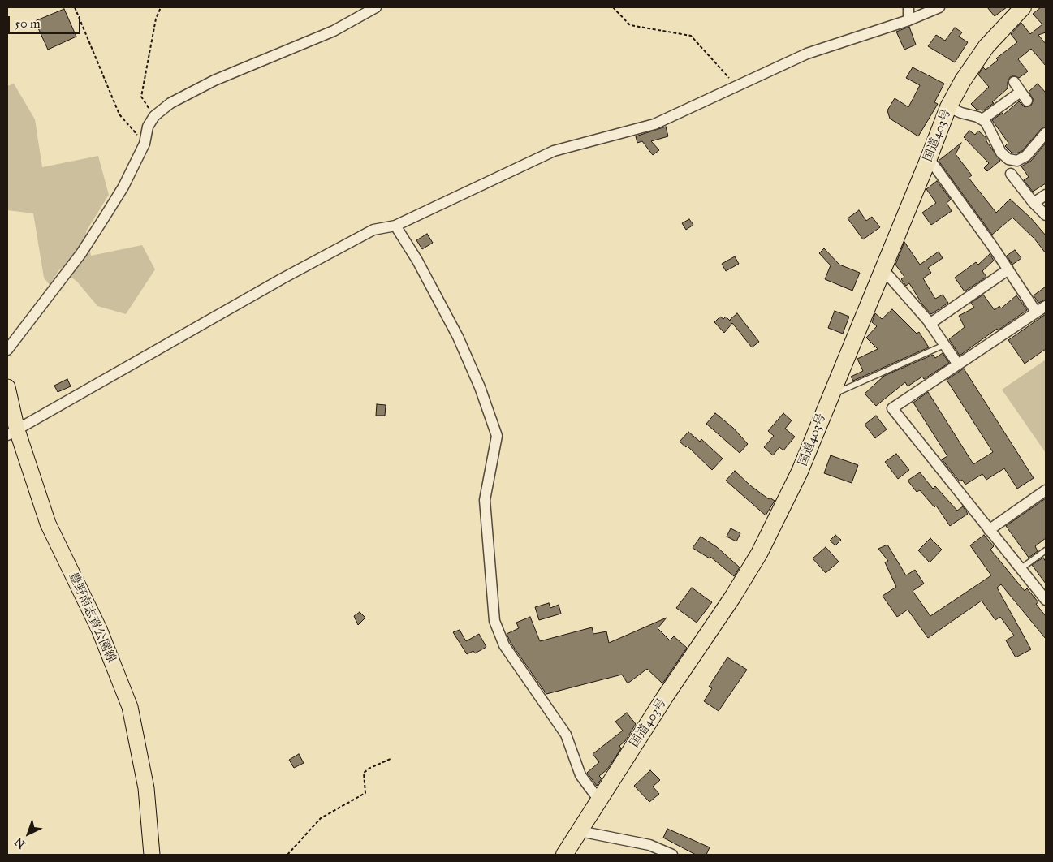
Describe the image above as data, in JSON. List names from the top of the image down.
{
  "streets": {
    "highway": ["国道403号"],
    "main road": ["豊野南志賀公園線"]
  },
  "scale_bar": "50 m",
  "north": "bottom left"
}
